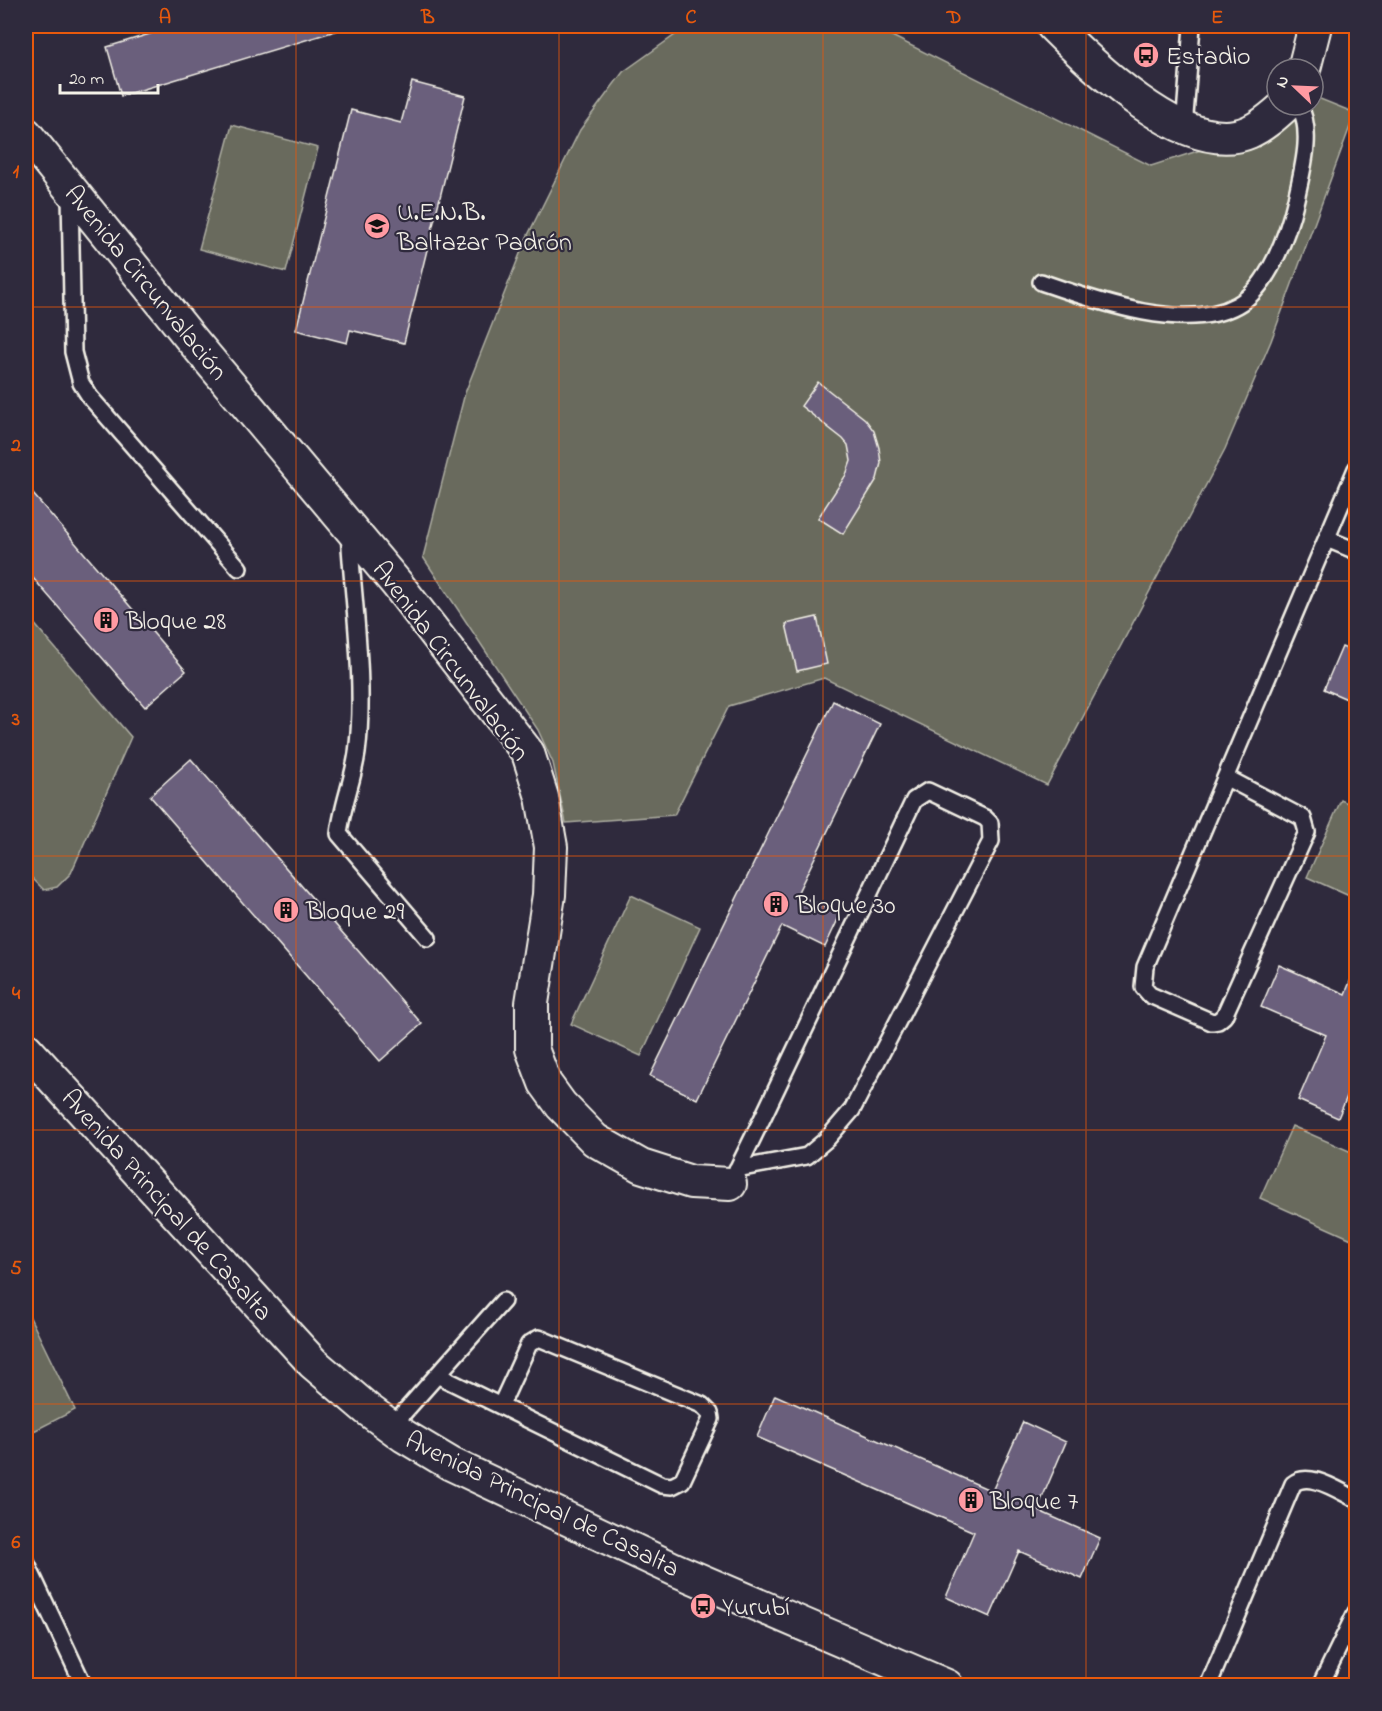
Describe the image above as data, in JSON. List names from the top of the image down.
{
  "streets": {
    "street": ["Avenida Circunvalación", "Avenida Principal de Casalta"]
  },
  "places": {
    "bus stop": ["Estadio", "Yurubí"],
    "school or university": ["U.E.N.B. Baltazar Padrón"],
    "building": [
      "Bloque 28",
      "Bloque 30",
      "Bloque 29",
      "Bloque 7"
    ]
  },
  "scale_bar": "20 m",
  "north": "top left",
  "grid": {
    "columns": [
      "A",
      "B",
      "C",
      "D",
      "E"
    ],
    "rows": [
      "1",
      "2",
      "3",
      "4",
      "5",
      "6"
    ]
  }
}
